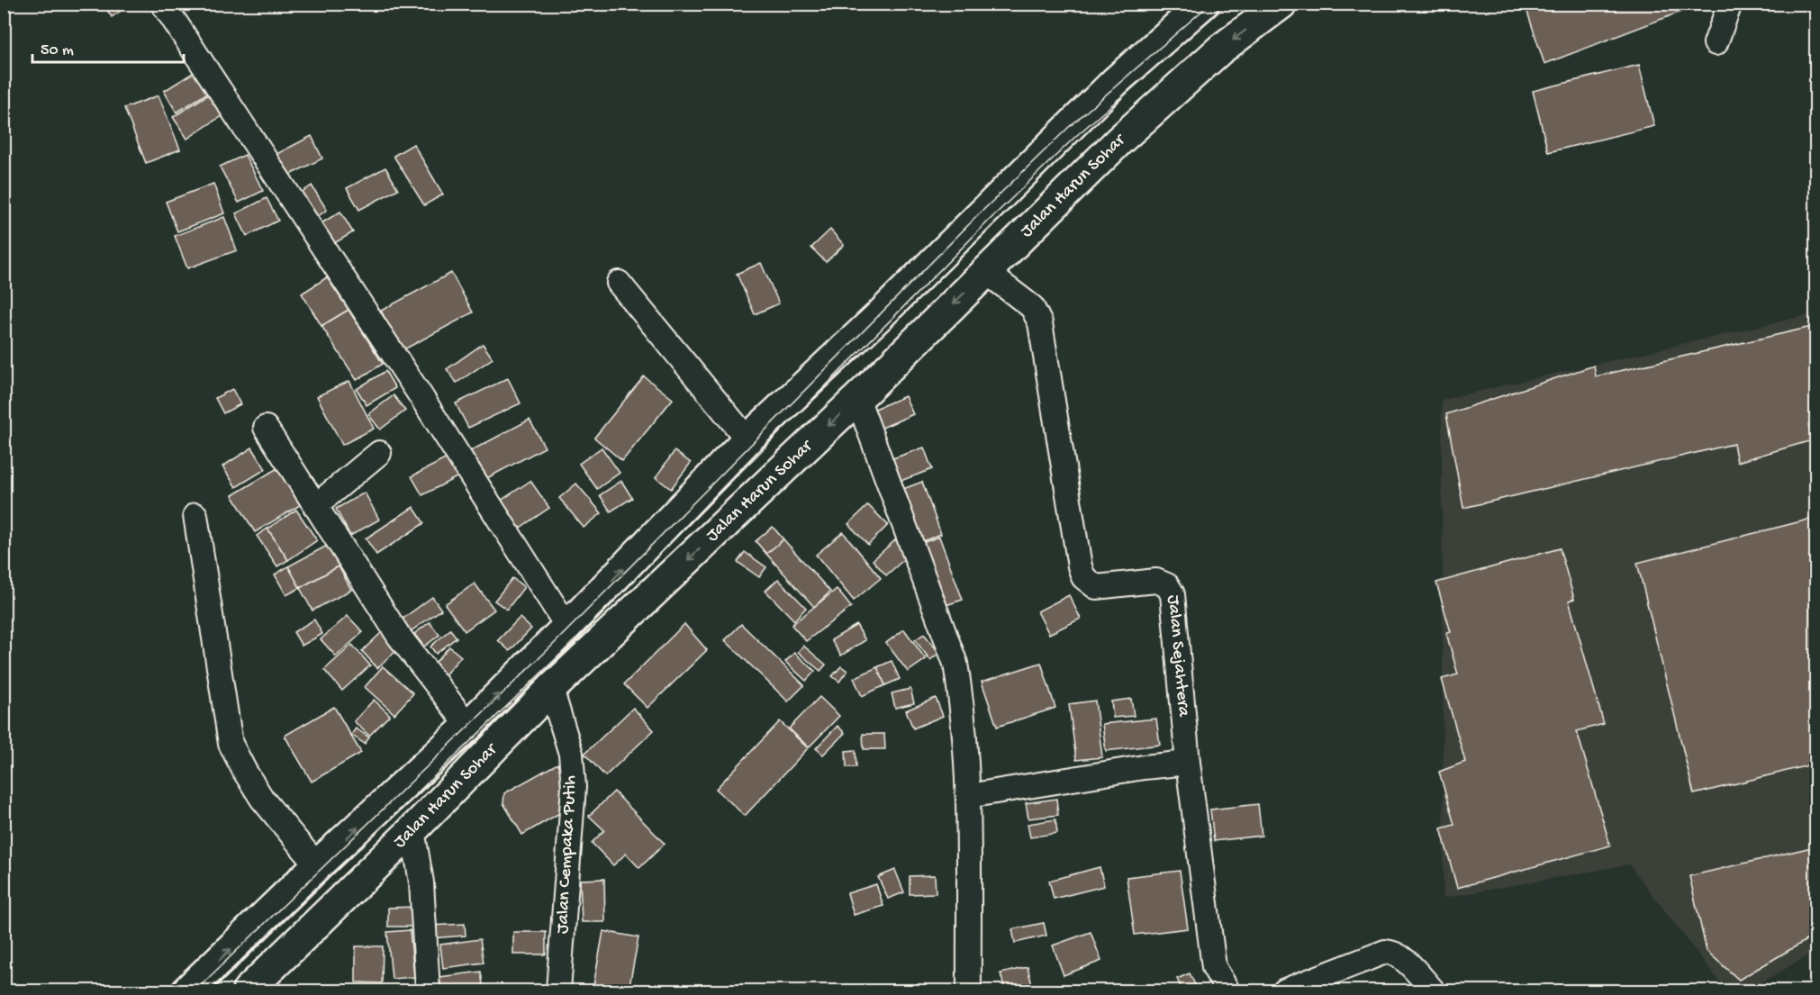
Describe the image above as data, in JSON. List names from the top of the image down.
{
  "streets": {
    "highway": ["Jalan Harun Sohar"],
    "street": ["Jalan Sejahtera", "Jalan Cempaka Putih"]
  },
  "crossings": [
    ["Jalan Harun Sohar", "Jalan Sejahtera"],
    ["Jalan Harun Sohar", "Jalan Cempaka Putih"]
  ],
  "scale_bar": "50 m"
}
